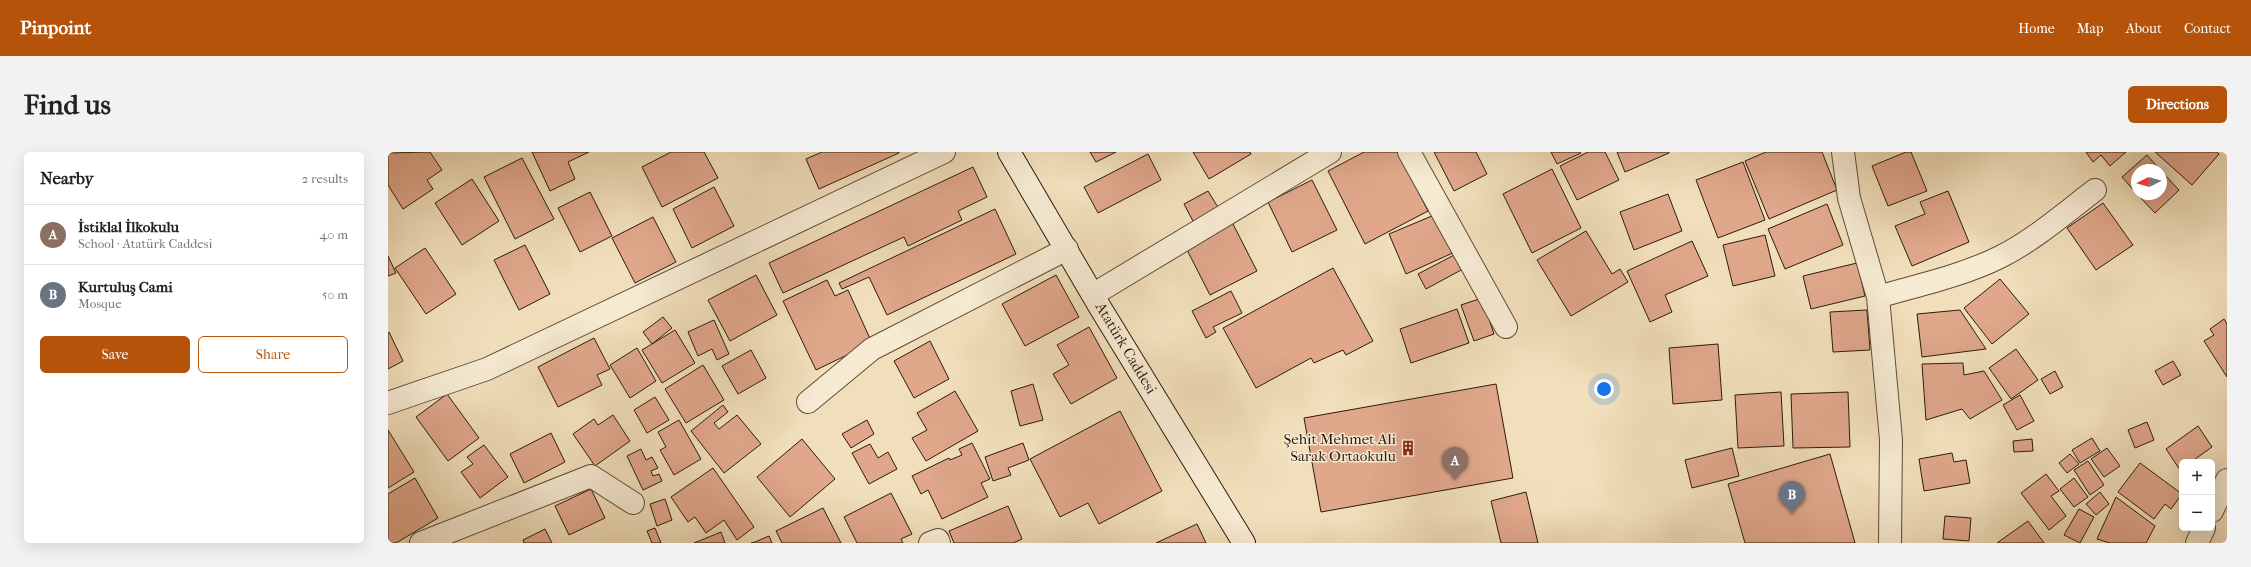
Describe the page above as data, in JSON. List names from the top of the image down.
{
  "streets": {
    "street": ["Atatürk Caddesi"]
  },
  "places": {
    "building": ["Şehit Mehmet Ali Sarak Ortaokulu"]
  },
  "north": "left",
  "page": {
    "header": "Pinpoint",
    "nav": [
      "Home",
      "Map",
      "About",
      "Contact"
    ],
    "buttons": [
      "Directions",
      ["Save", "Share"]
    ],
    "title": "Find us",
    "heading": ["Nearby", "2 results"],
    "list": [
      {
        "mark": "A",
        "name": "İstiklal İlkokulu",
        "note": "School · Atatürk Caddesi",
        "value": "40 m"
      },
      {
        "mark": "B",
        "name": "Kurtuluş Cami",
        "note": "Mosque",
        "value": "50 m"
      }
    ],
    "pins": ["A", "B"],
    "map_buttons": ["+", "−"]
  }
}
